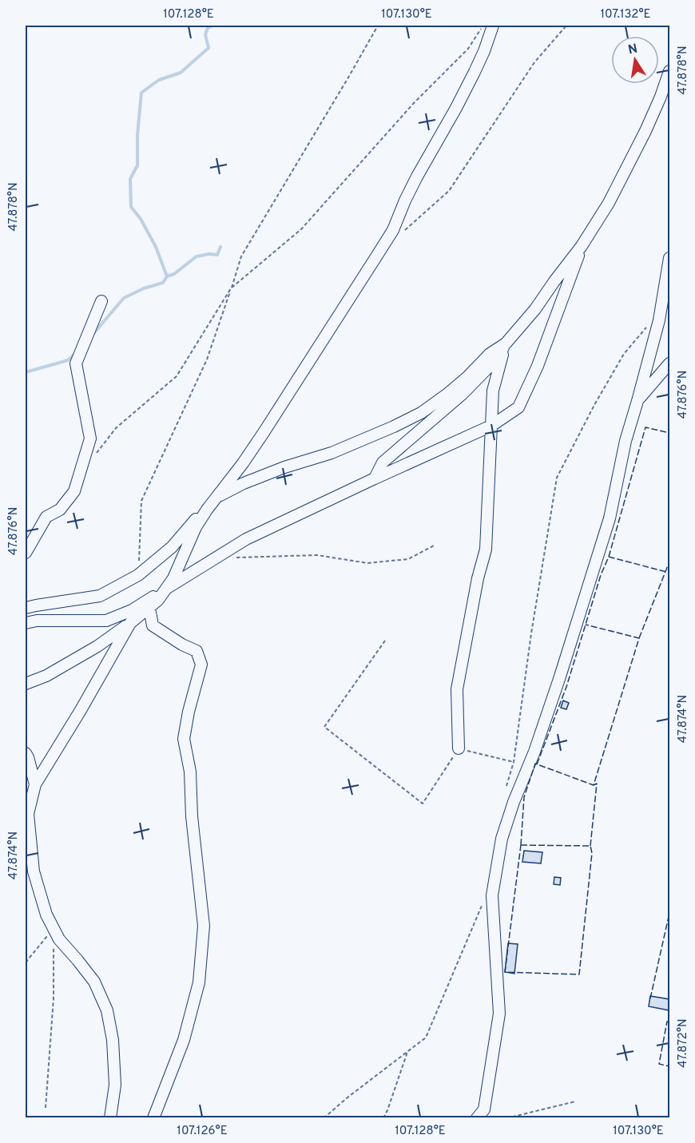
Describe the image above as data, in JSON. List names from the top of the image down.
{
  "north": "top",
  "coordinates": [
    "107.128°E",
    "107.130°E",
    "107.132°E",
    "47.878°N",
    "47.876°N",
    "47.874°N",
    "47.872°N",
    "107.126°E"
  ]
}
